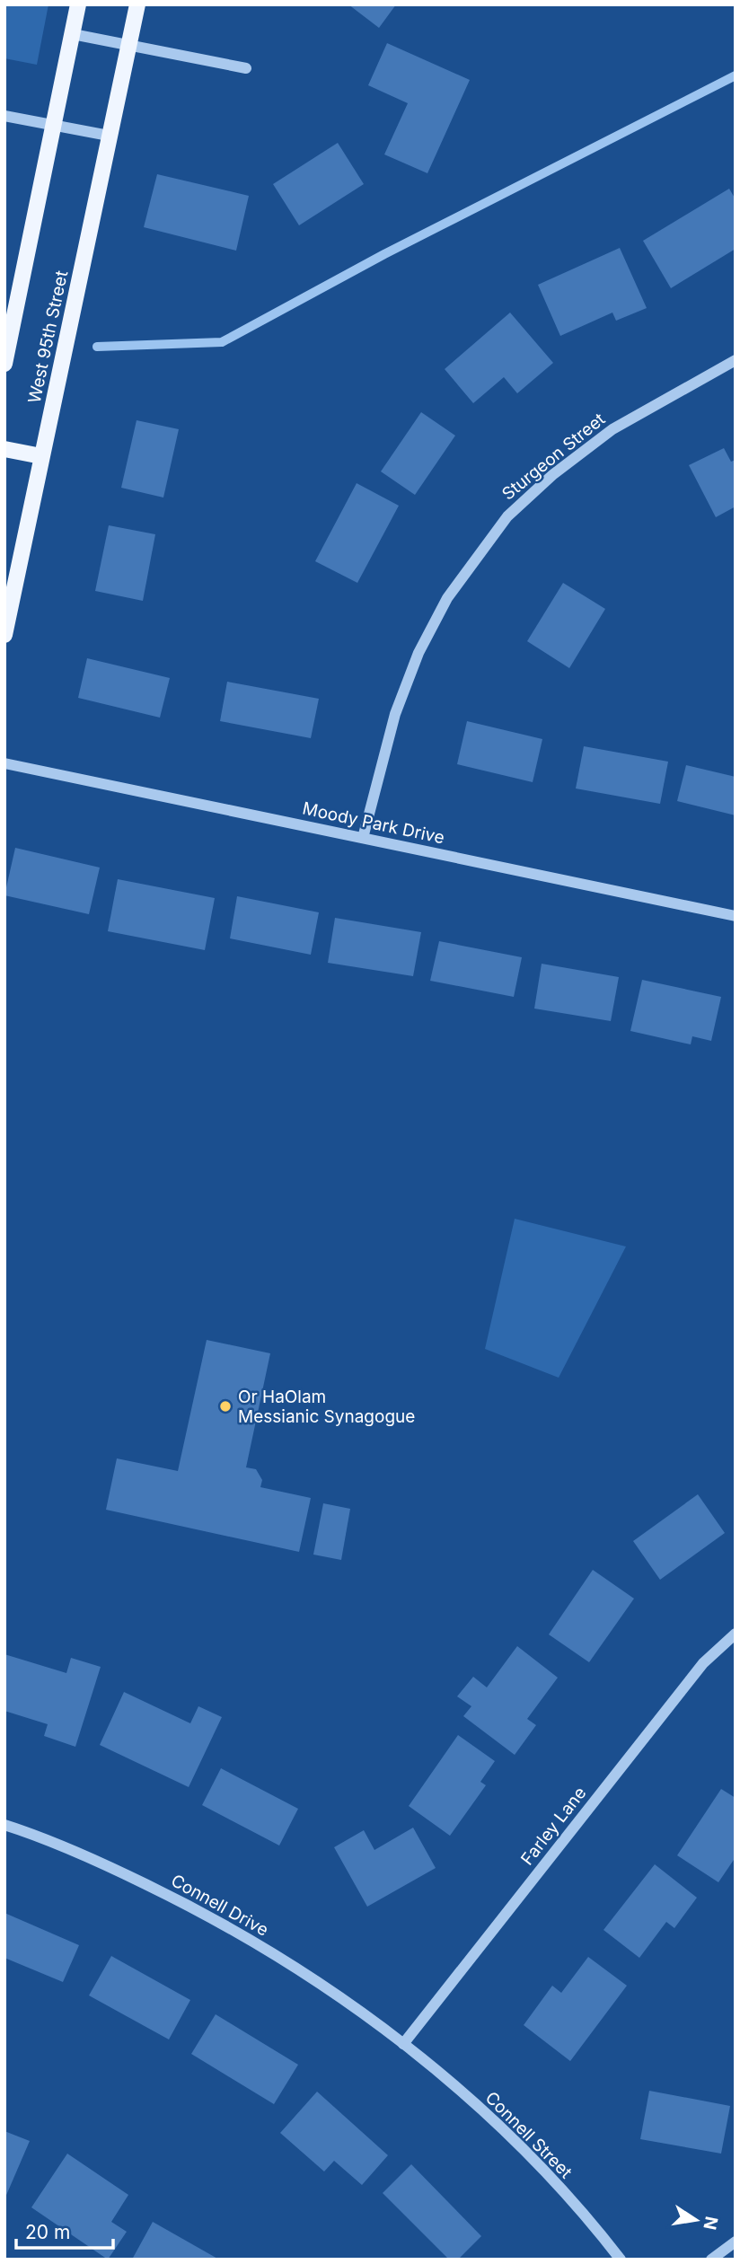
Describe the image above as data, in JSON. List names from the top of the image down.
{
  "streets": {
    "main road": ["West 95th Street"],
    "street": [
      "Sturgeon Street",
      "Moody Park Drive",
      "Farley Lane",
      "Connell Drive",
      "Connell Street"
    ]
  },
  "crossings": [
    ["Sturgeon Street", "Moody Park Drive"],
    ["Farley Lane", "Connell Drive"],
    ["Farley Lane", "Connell Street"],
    ["Connell Drive", "Connell Street"]
  ],
  "places": ["Or HaOlam Messianic Synagogue"],
  "scale_bar": "20 m",
  "north": "right"
}
